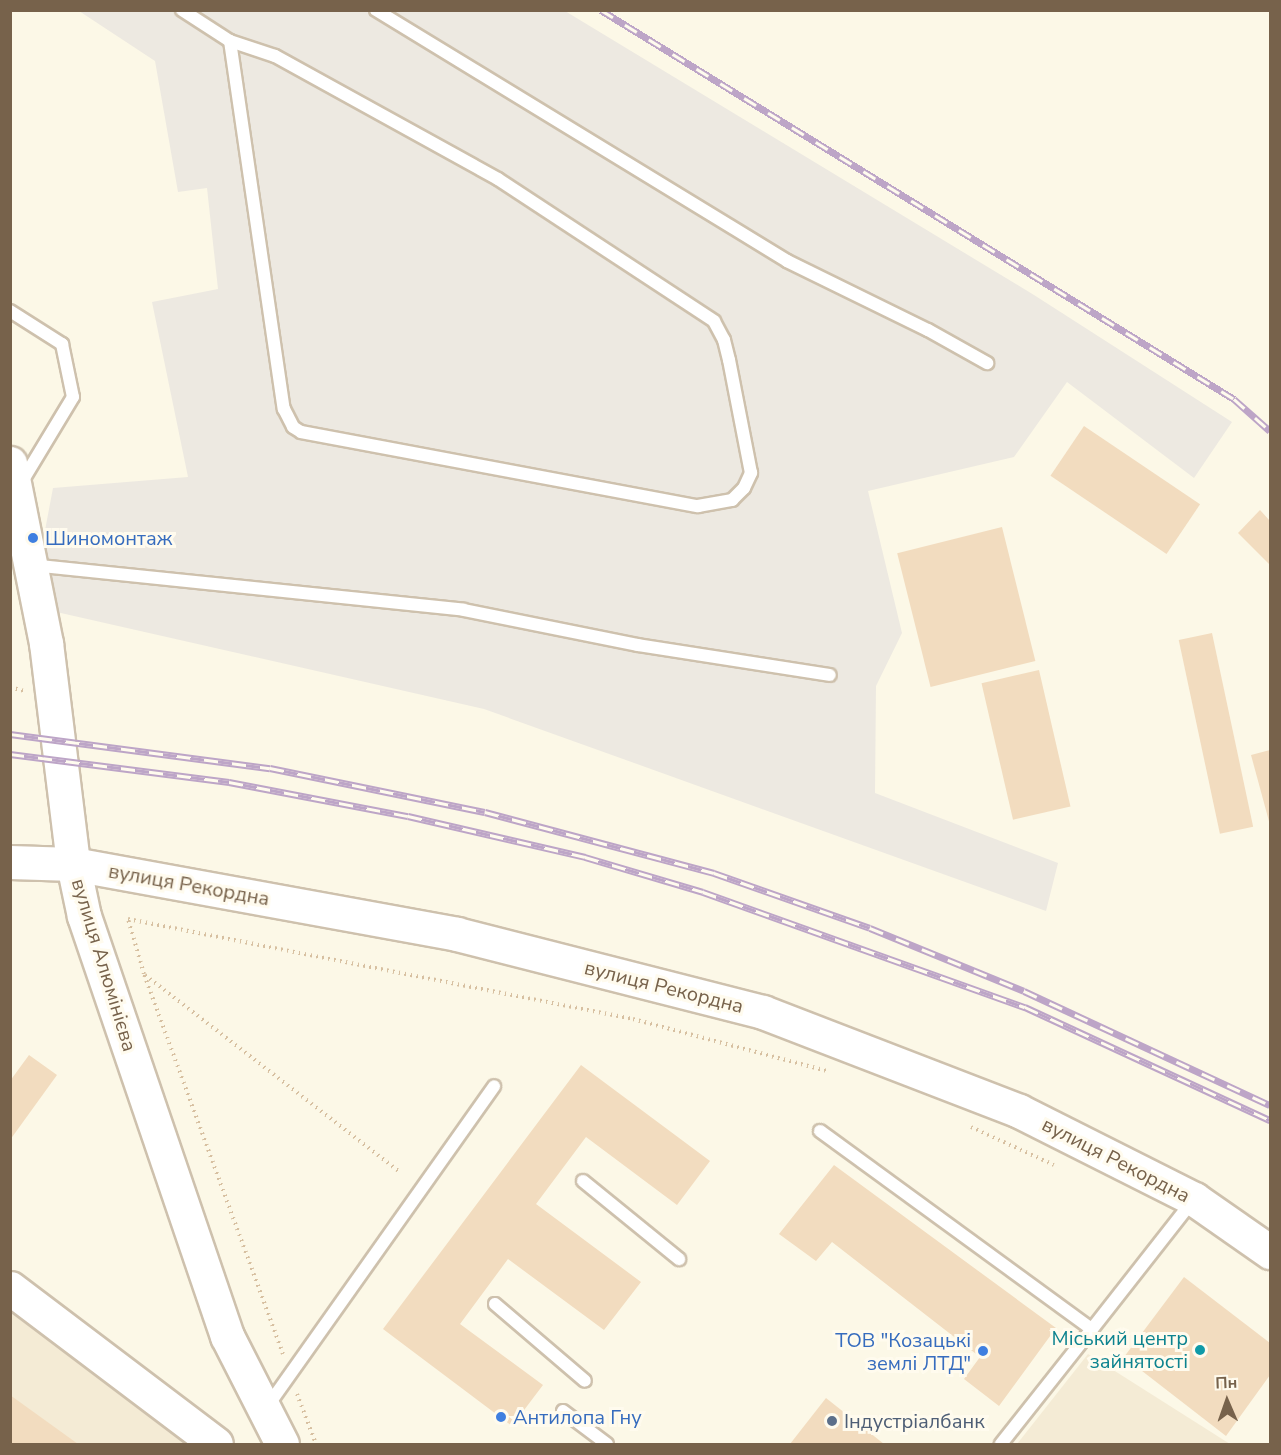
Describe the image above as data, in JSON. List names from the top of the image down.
{
  "streets": {
    "street": ["вулиця Рекордна", "вулиця Алюмінієва"]
  },
  "crossings": [
    ["вулиця Рекордна", "вулиця Алюмінієва"]
  ],
  "places": [
    "Шиномонтаж",
    "Міський центр зайнятості",
    "ТОВ \"Козацькі землі ЛТД\"",
    "Антилопа Гну",
    "Індустріалбанк"
  ],
  "north": "top"
}
